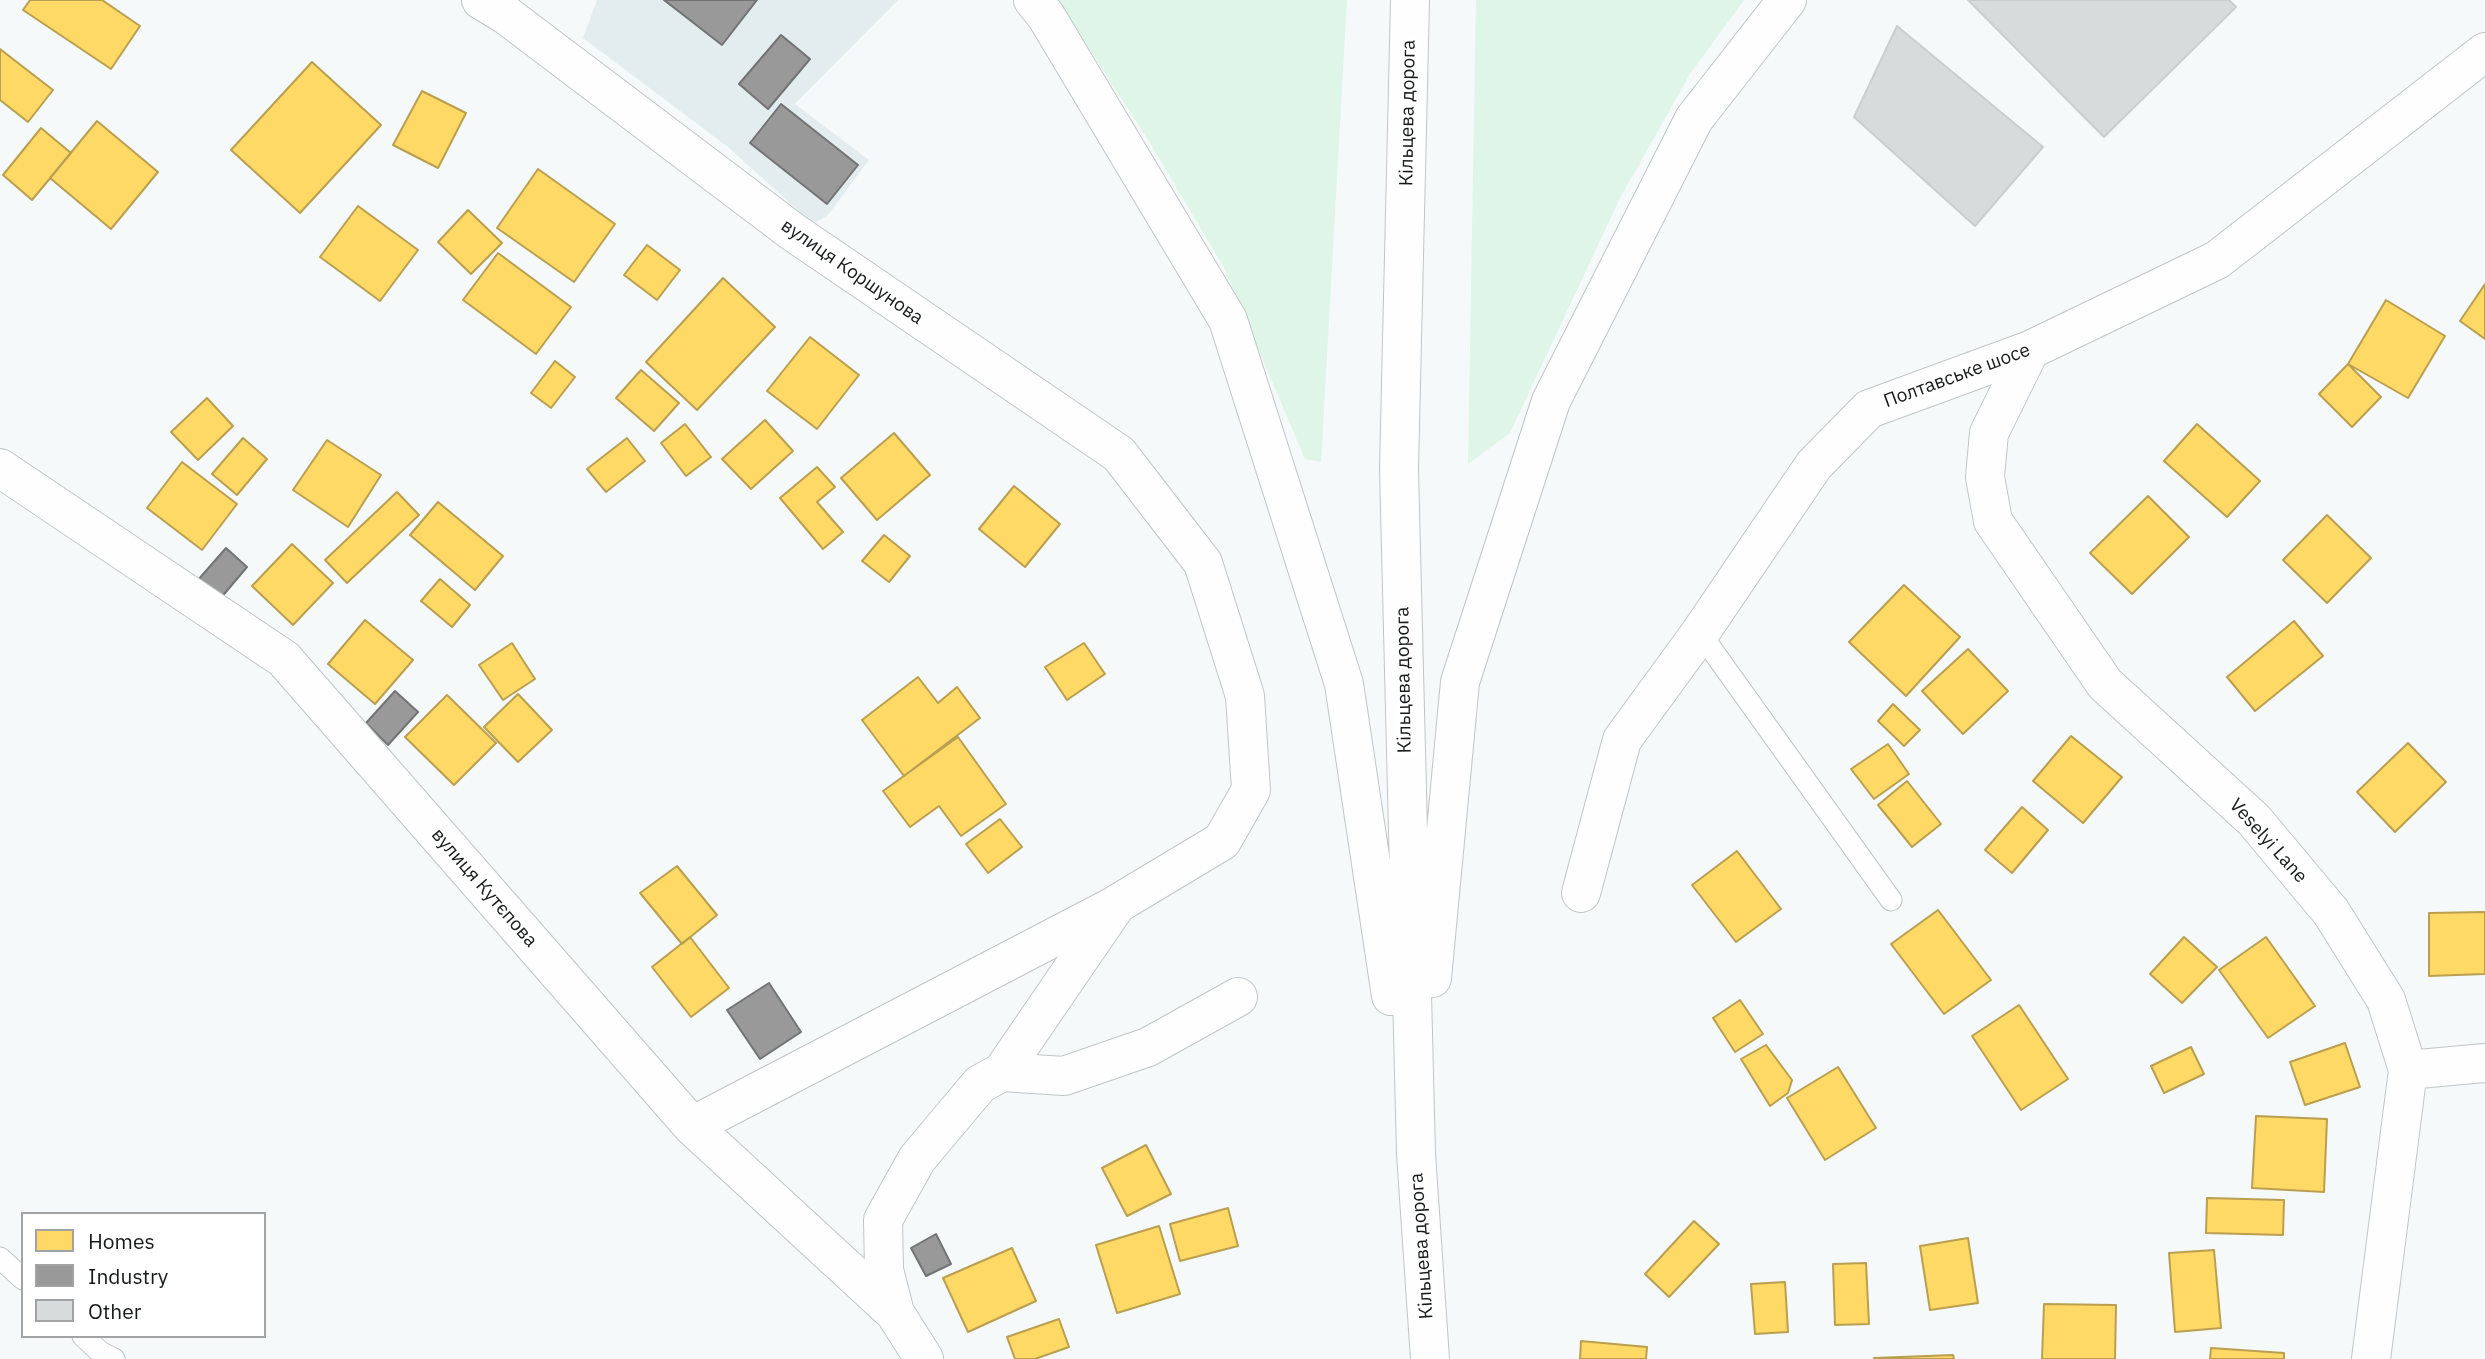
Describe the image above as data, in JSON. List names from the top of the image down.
{
  "streets": {
    "main road": [
      "Кільцева дорога",
      "вулиця Коршунова",
      "Полтавське шосе",
      "Veselyi Lane",
      "вулиця Кутєпова"
    ]
  },
  "crossings": [
    ["Полтавське шосе", "Veselyi Lane"]
  ],
  "legend": ["Homes", "Industry", "Other"]
}
